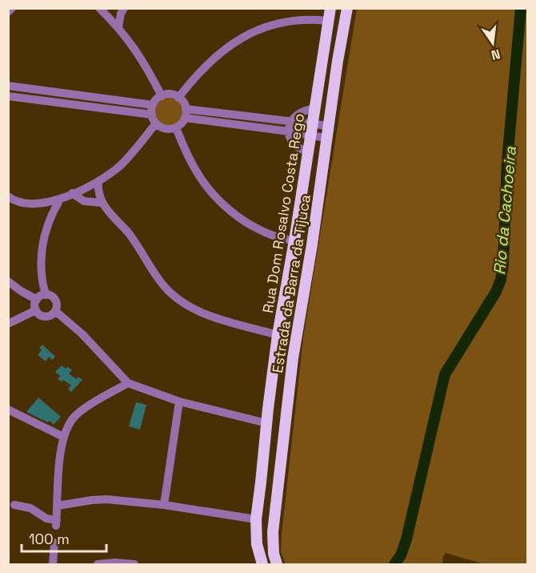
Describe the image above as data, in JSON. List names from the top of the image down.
{
  "streets": {
    "main road": ["Rua Dom Rosalvo Costa Rego", "Estrada da Barra da Tijuca"]
  },
  "water": ["Rio da Cachoeira"],
  "scale_bar": "100 m",
  "north": "bottom"
}
